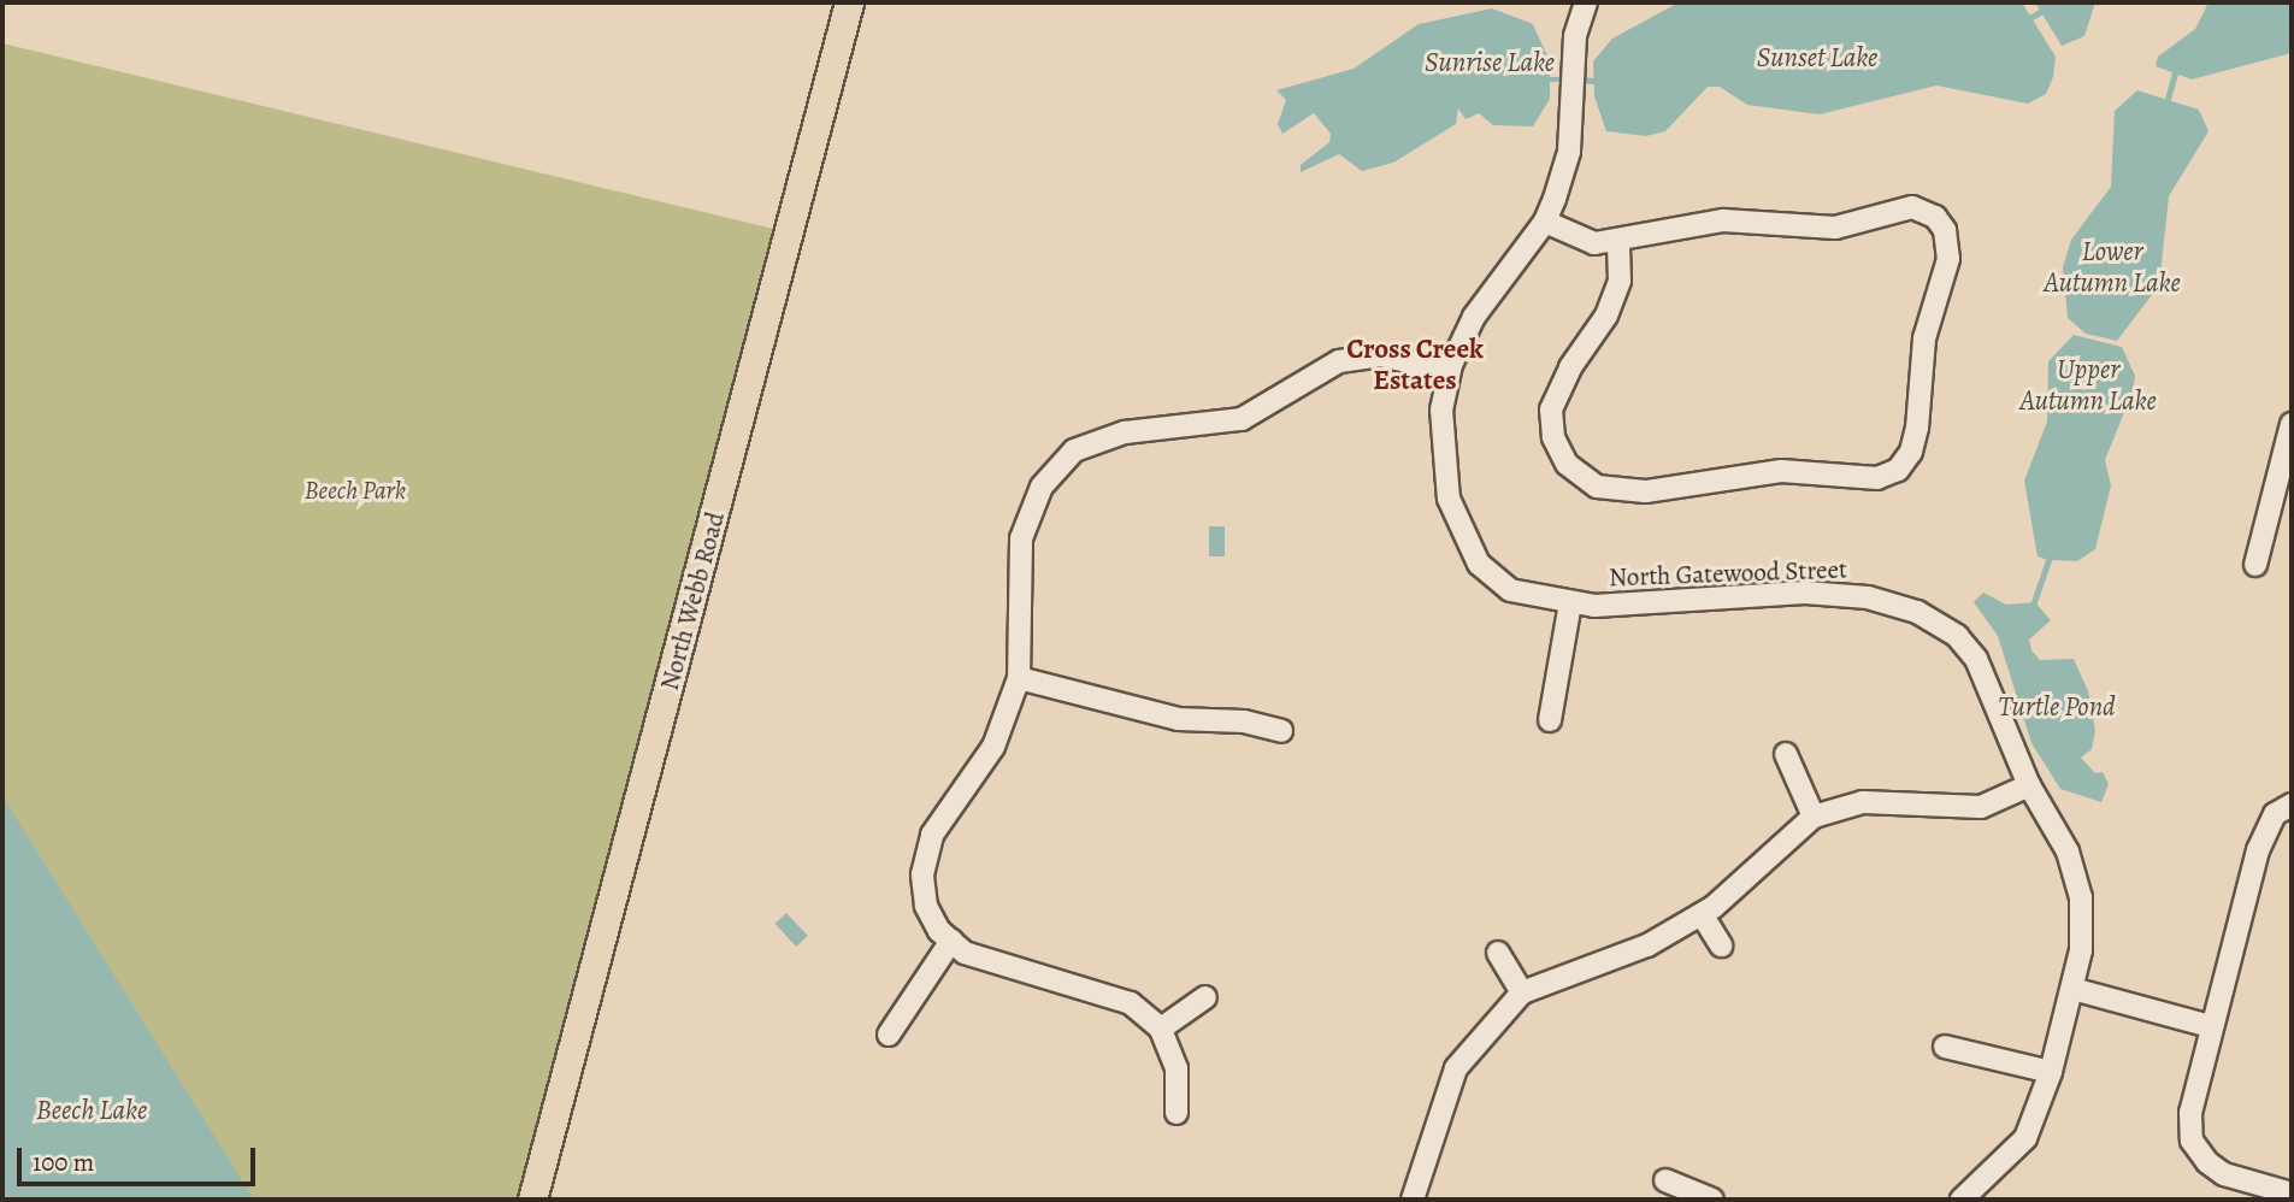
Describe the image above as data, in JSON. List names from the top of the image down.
{
  "streets": {
    "main road": ["North Webb Road"],
    "street": ["North Gatewood Street"]
  },
  "districts": ["Cross Creek Estates"],
  "water": [
    "Sunset Lake",
    "Sunrise Lake",
    "Lower Autumn Lake",
    "Upper Autumn Lake",
    "Turtle Pond",
    "Beech Lake"
  ],
  "parks": ["Beech Park"],
  "scale_bar": "100 m"
}
